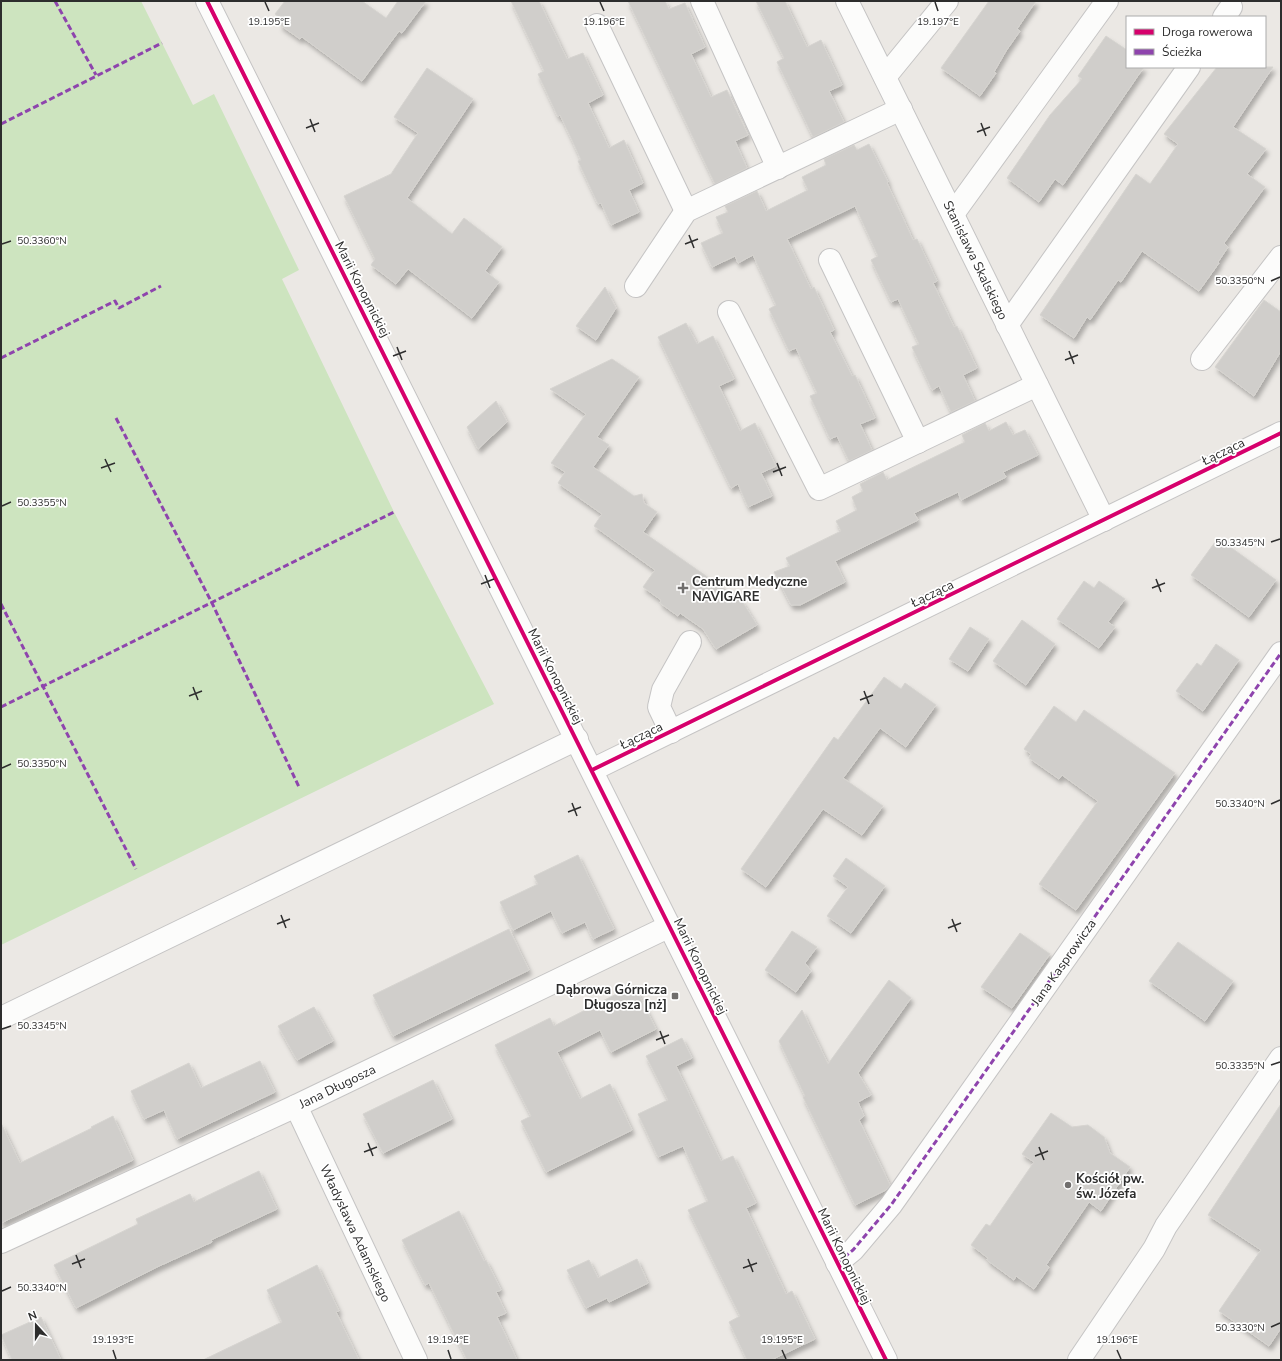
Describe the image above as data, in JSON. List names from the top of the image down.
{
  "streets": {
    "street": [
      "Stanisława Skalskiego",
      "Marii Konopnickiej",
      "Łącząca",
      "Jana Kasprowicza",
      "Jana Długosza",
      "Władysława Adamskiego"
    ]
  },
  "crossings": [
    ["Stanisława Skalskiego", "Łącząca"],
    ["Marii Konopnickiej", "Łącząca"],
    ["Marii Konopnickiej", "Jana Kasprowicza"],
    ["Marii Konopnickiej", "Jana Długosza"],
    ["Jana Długosza", "Władysława Adamskiego"]
  ],
  "places": {
    "health": ["Centrum Medyczne NAVIGARE"],
    "transit": ["Dąbrowa Górnicza Długosza [nż]"],
    "other": ["Kościół pw. św. Józefa"]
  },
  "legend": ["Droga rowerowa", "Ścieżka"],
  "north": "top",
  "coordinates": [
    "19.195°E",
    "19.196°E",
    "19.197°E",
    "50.3360°N",
    "50.3350°N",
    "50.3355°N",
    "50.3345°N",
    "50.3340°N",
    "50.3335°N",
    "50.3330°N",
    "19.193°E",
    "19.194°E"
  ]
}
